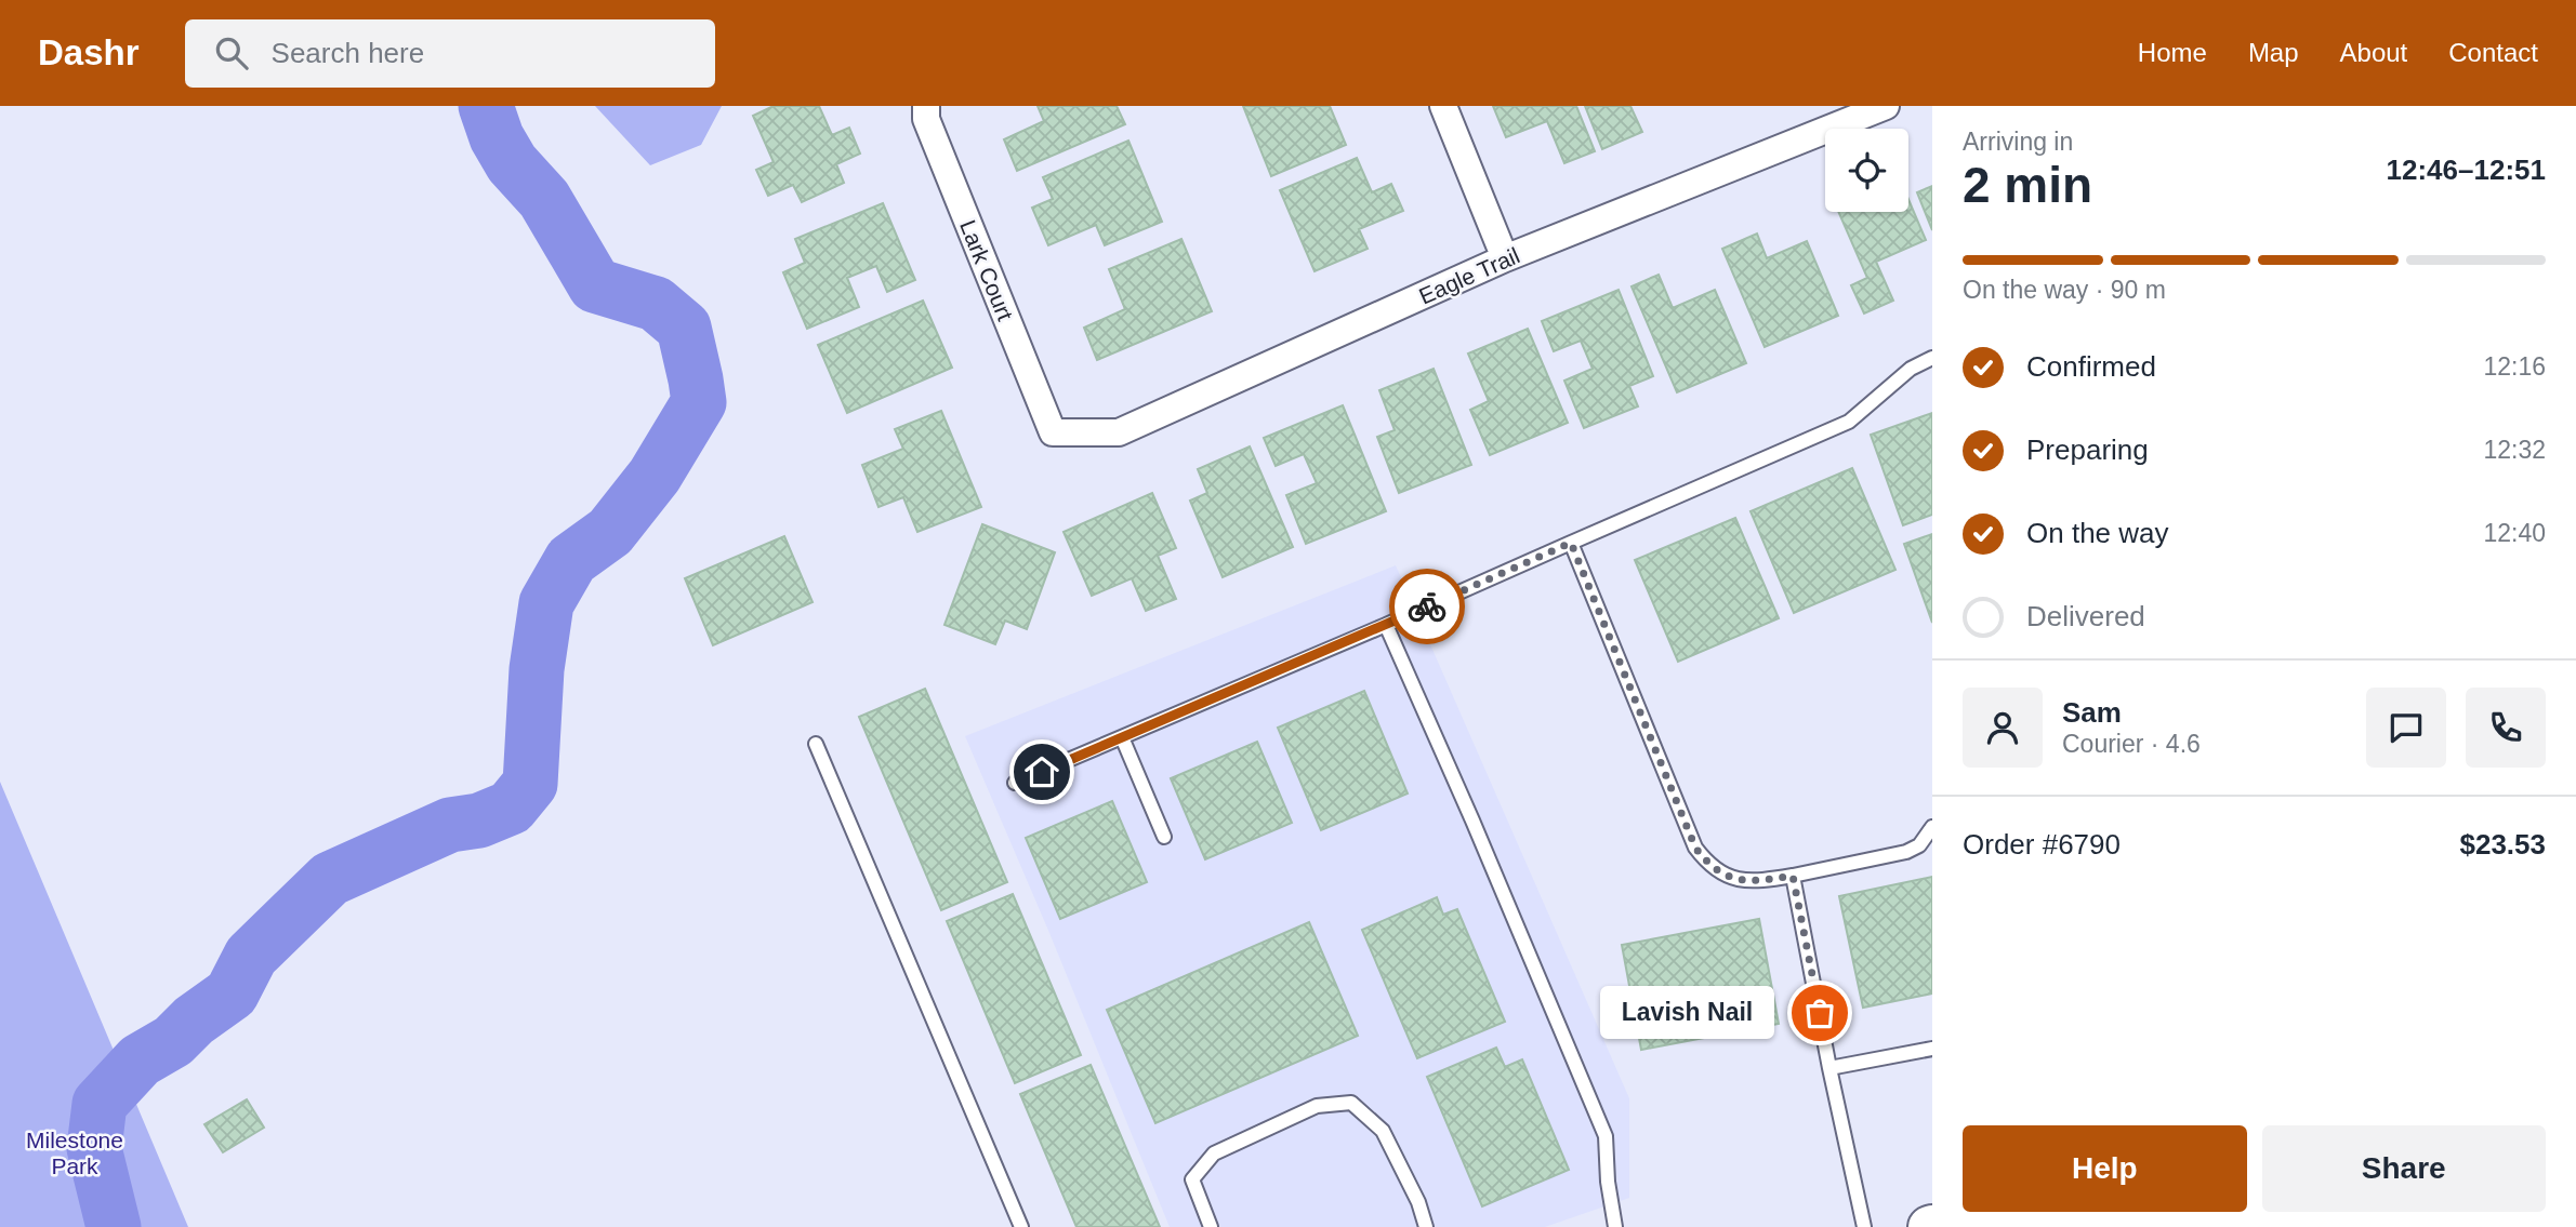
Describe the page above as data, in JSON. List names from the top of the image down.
{
  "streets": {
    "street": ["Lark Court", "Eagle Trail"]
  },
  "crossings": [
    ["Lark Court", "Eagle Trail"]
  ],
  "parks": ["Milestone Park"],
  "places": ["Lavish Nail"],
  "page": {
    "header": "Dashr",
    "search": "Search here",
    "nav": [
      "Home",
      "Map",
      "About",
      "Contact"
    ],
    "heading": ["2 min", "Arriving in", "12:46–12:51"],
    "panel": [
      "Sam",
      "Courier · 4.6",
      "Order #6790",
      "$23.53"
    ],
    "bar": "On the way · 90 m",
    "list": [
      ["Confirmed", "12:16"],
      ["Preparing", "12:32"],
      ["On the way", "12:40"],
      "Delivered"
    ],
    "bubble": "Lavish Nail",
    "buttons": ["Help", "Share"]
  }
}
